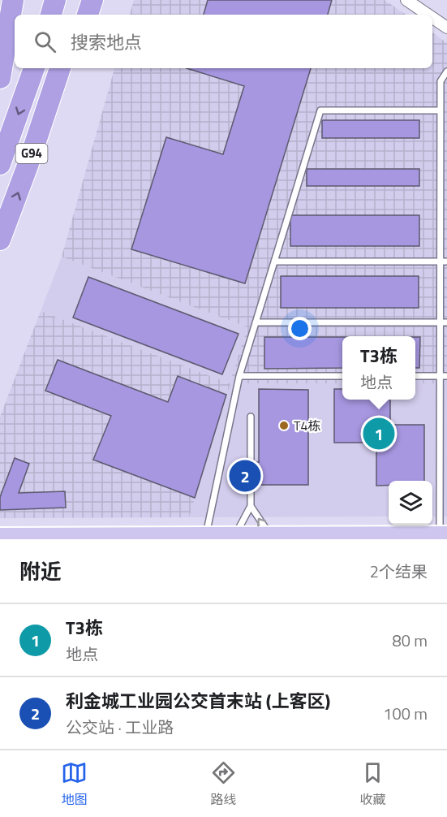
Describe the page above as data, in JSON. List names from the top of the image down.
{
  "streets": {
    "highway": ["G94"]
  },
  "places": ["T4栋"],
  "page": {
    "search": "搜索地点",
    "popup": ["T3栋", "地点"],
    "pins": ["1", "2"],
    "heading": ["附近", "2个结果"],
    "list": [
      {
        "mark": "1",
        "name": "T3栋",
        "note": "地点",
        "value": "80 m"
      },
      {
        "mark": "2",
        "name": "利金城工业园公交首末站 (上客区)",
        "note": "公交站 · 工业路",
        "value": "100 m"
      }
    ],
    "nav": ["地图", "路线", "收藏"]
  }
}
